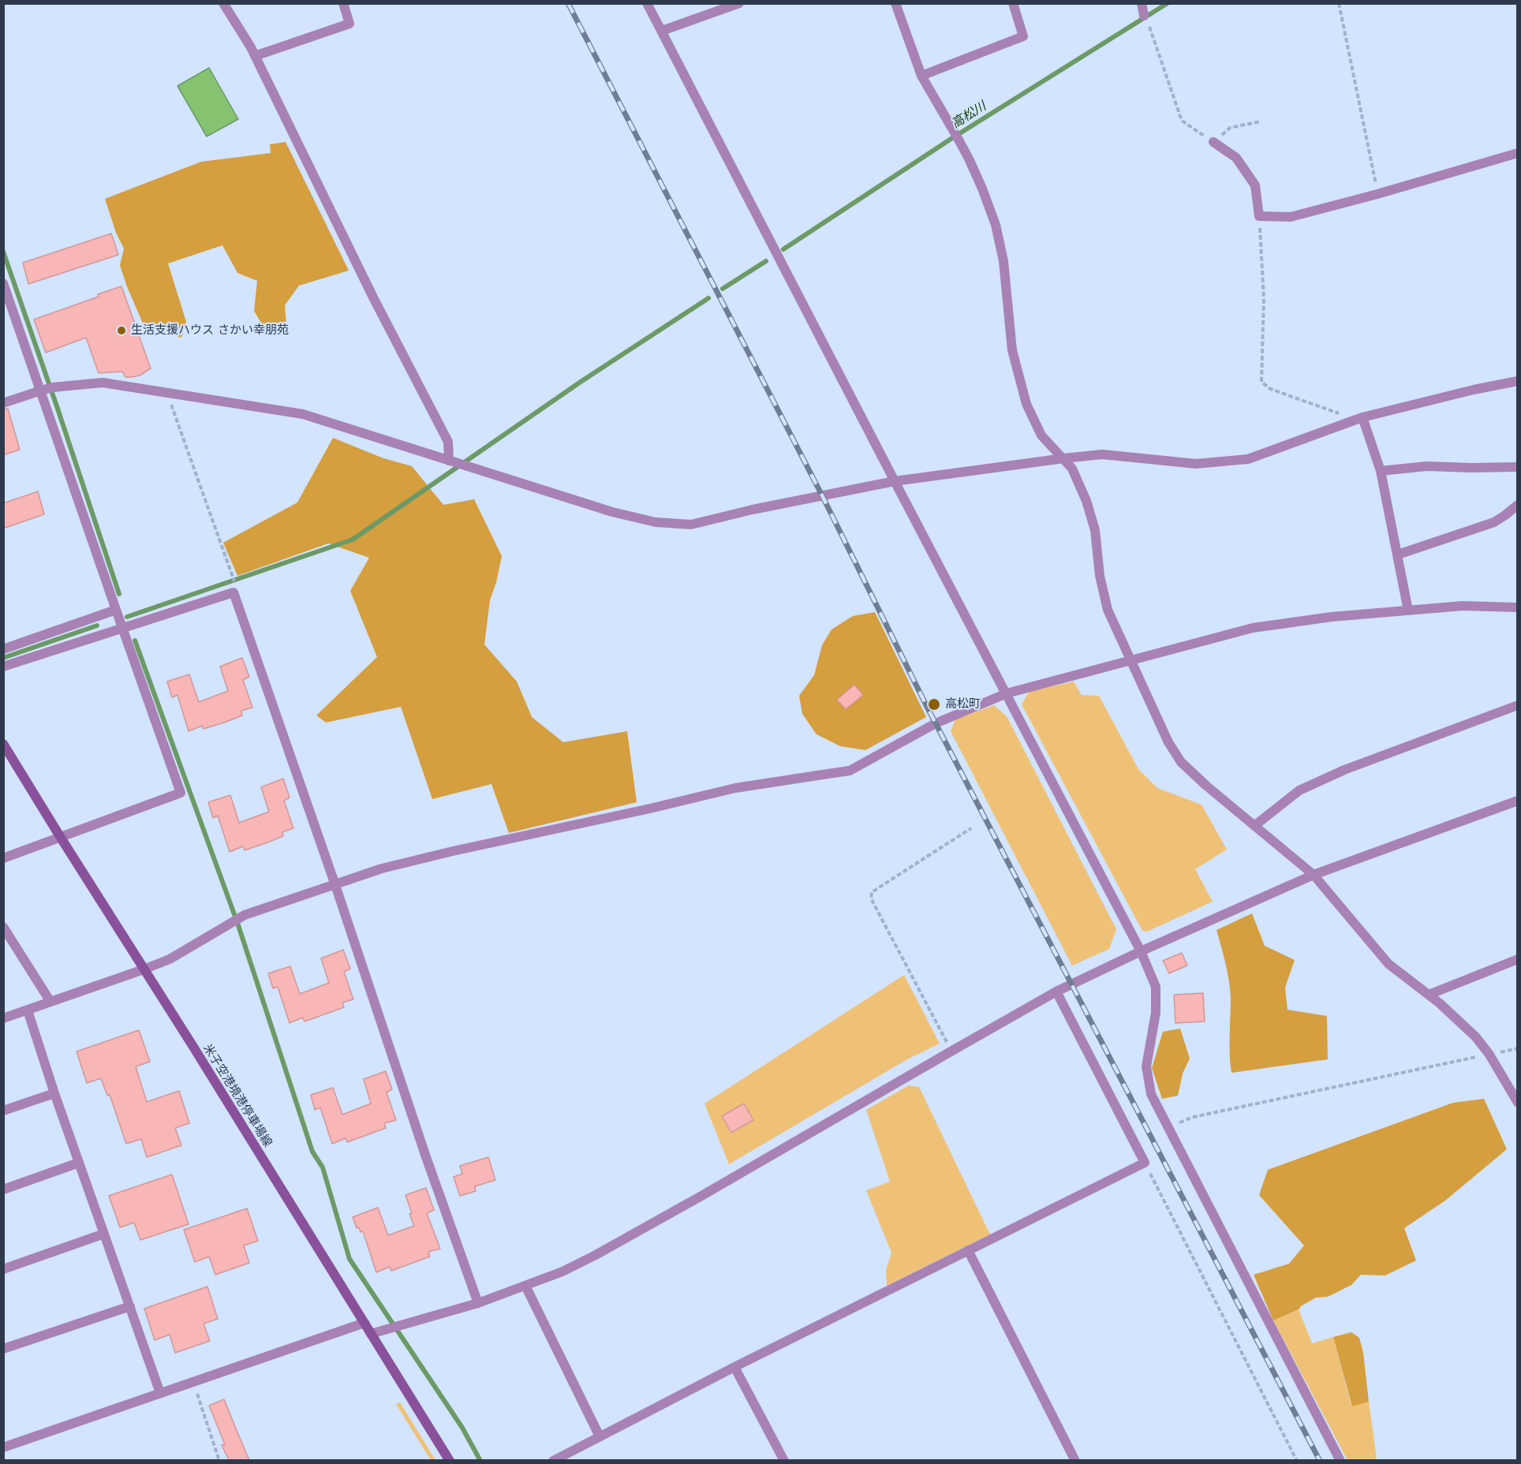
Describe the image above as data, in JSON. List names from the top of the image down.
{
  "streets": {
    "main road": ["米子空港境港停車場線"]
  },
  "water": ["高松川"],
  "places": ["生活支援ハウス さかい幸朋苑", "高松町"]
}
